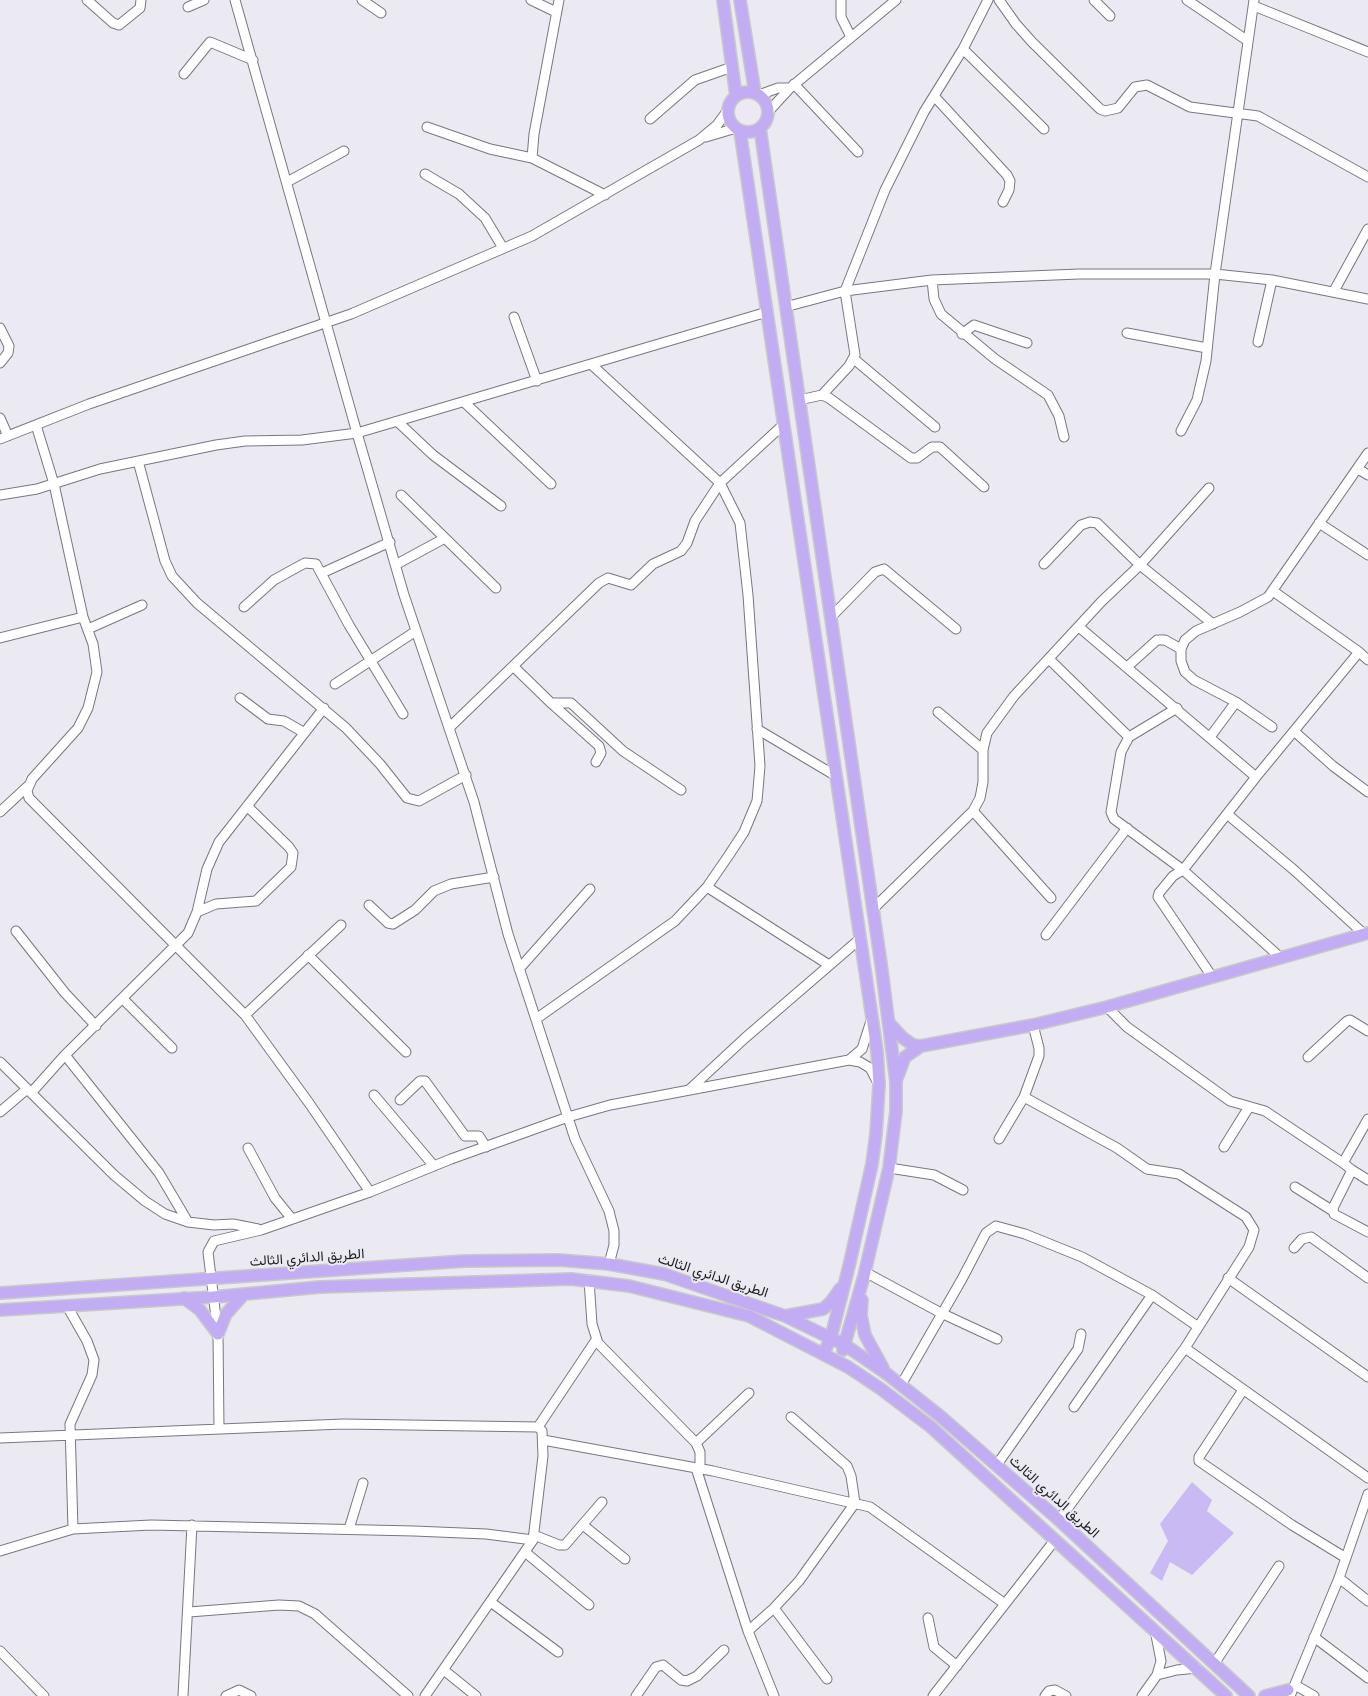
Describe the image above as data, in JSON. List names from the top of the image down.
{
  "streets": {
    "main road": ["الطريق الدائري الثالث"]
  }
}
